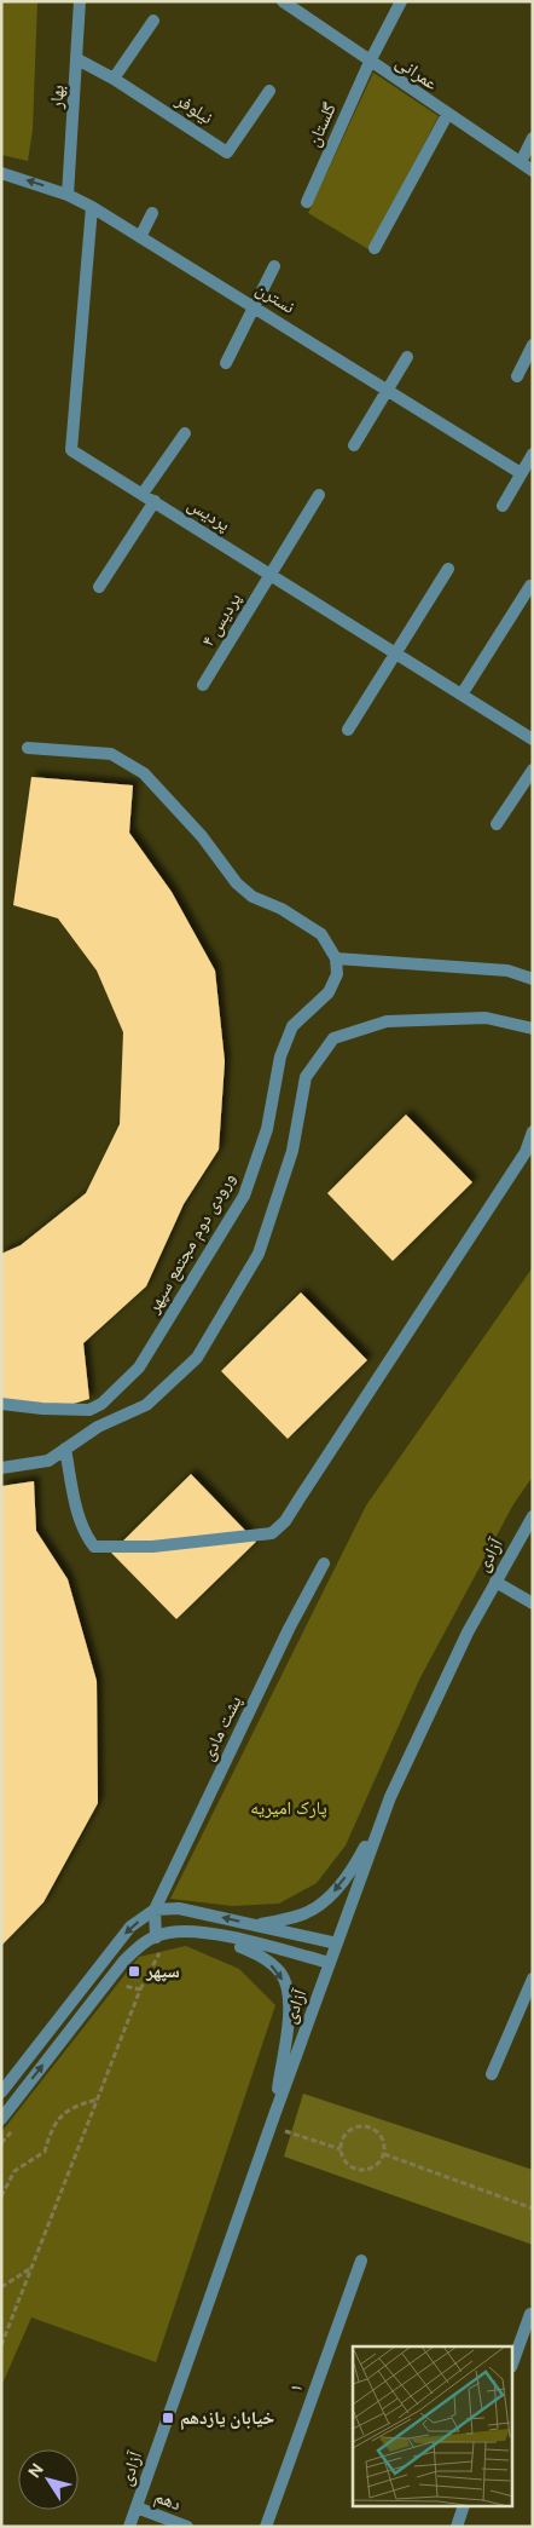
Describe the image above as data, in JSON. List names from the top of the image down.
{
  "streets": {
    "street": [
      "عمرانی",
      "بهار",
      "نیلوفر",
      "گلستان",
      "نسترن",
      "پردیس",
      "پردیس ۴",
      "ورودی دوم مجتمع سپهر",
      "آزادی",
      "پشت مادی",
      "۱",
      "دهم"
    ]
  },
  "crossings": [
    ["عمرانی", "گلستان"],
    ["بهار", "نیلوفر"],
    ["بهار", "نسترن"],
    ["نسترن", "پردیس"],
    ["پردیس", "پردیس ۴"],
    ["آزادی", "دهم"]
  ],
  "parks": ["پارک امیریه"],
  "places": {
    "transit": ["سپهر", "خیابان یازدهم"]
  },
  "north": "top left"
}
